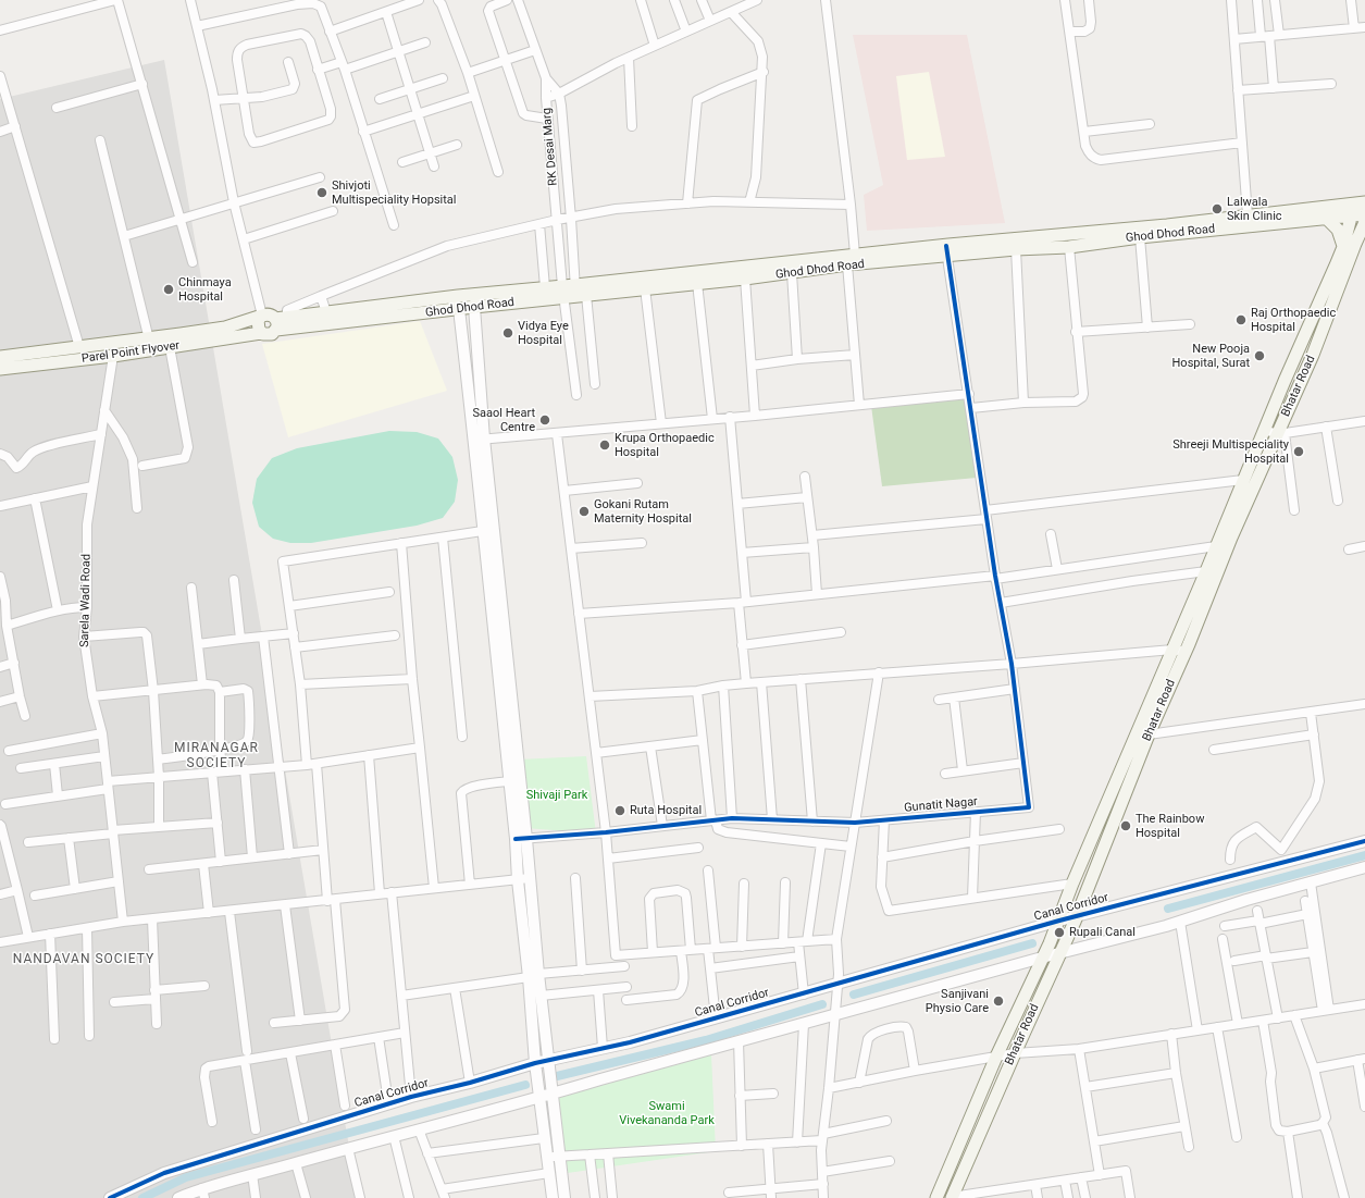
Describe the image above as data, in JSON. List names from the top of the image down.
{
  "streets": {
    "main road": ["Ghod Dhod Road", "Parel Point Flyover", "Bhatar Road"],
    "street": [
      "RK Desai Marg",
      "Sarela Wadi Road",
      "Gunatit Nagar",
      "Canal Corridor"
    ]
  },
  "crossings": [
    ["RK Desai Marg", "Ghod Dhod Road"],
    ["Ghod Dhod Road", "Parel Point Flyover"],
    ["Parel Point Flyover", "Sarela Wadi Road"],
    ["Bhatar Road", "Canal Corridor"]
  ],
  "districts": ["MIRANAGAR SOCIETY", "NANDAVAN SOCIETY"],
  "parks": ["Shivaji Park", "Swami Vivekananda Park"],
  "places": [
    "Shivjoti Multispeciality Hopsital",
    "Lalwala Skin Clinic",
    "Chinmaya Hospital",
    "Raj Orthopaedic Hospital",
    "Vidya Eye Hospital",
    "New Pooja Hospital, Surat",
    "Saaol Heart Centre",
    "Krupa Orthopaedic Hospital",
    "Shreeji Multispeciality Hospital",
    "Gokani Rutam Maternity Hospital",
    "Ruta Hospital",
    "The Rainbow Hospital",
    "Rupali Canal",
    "Sanjivani Physio Care"
  ]
}
